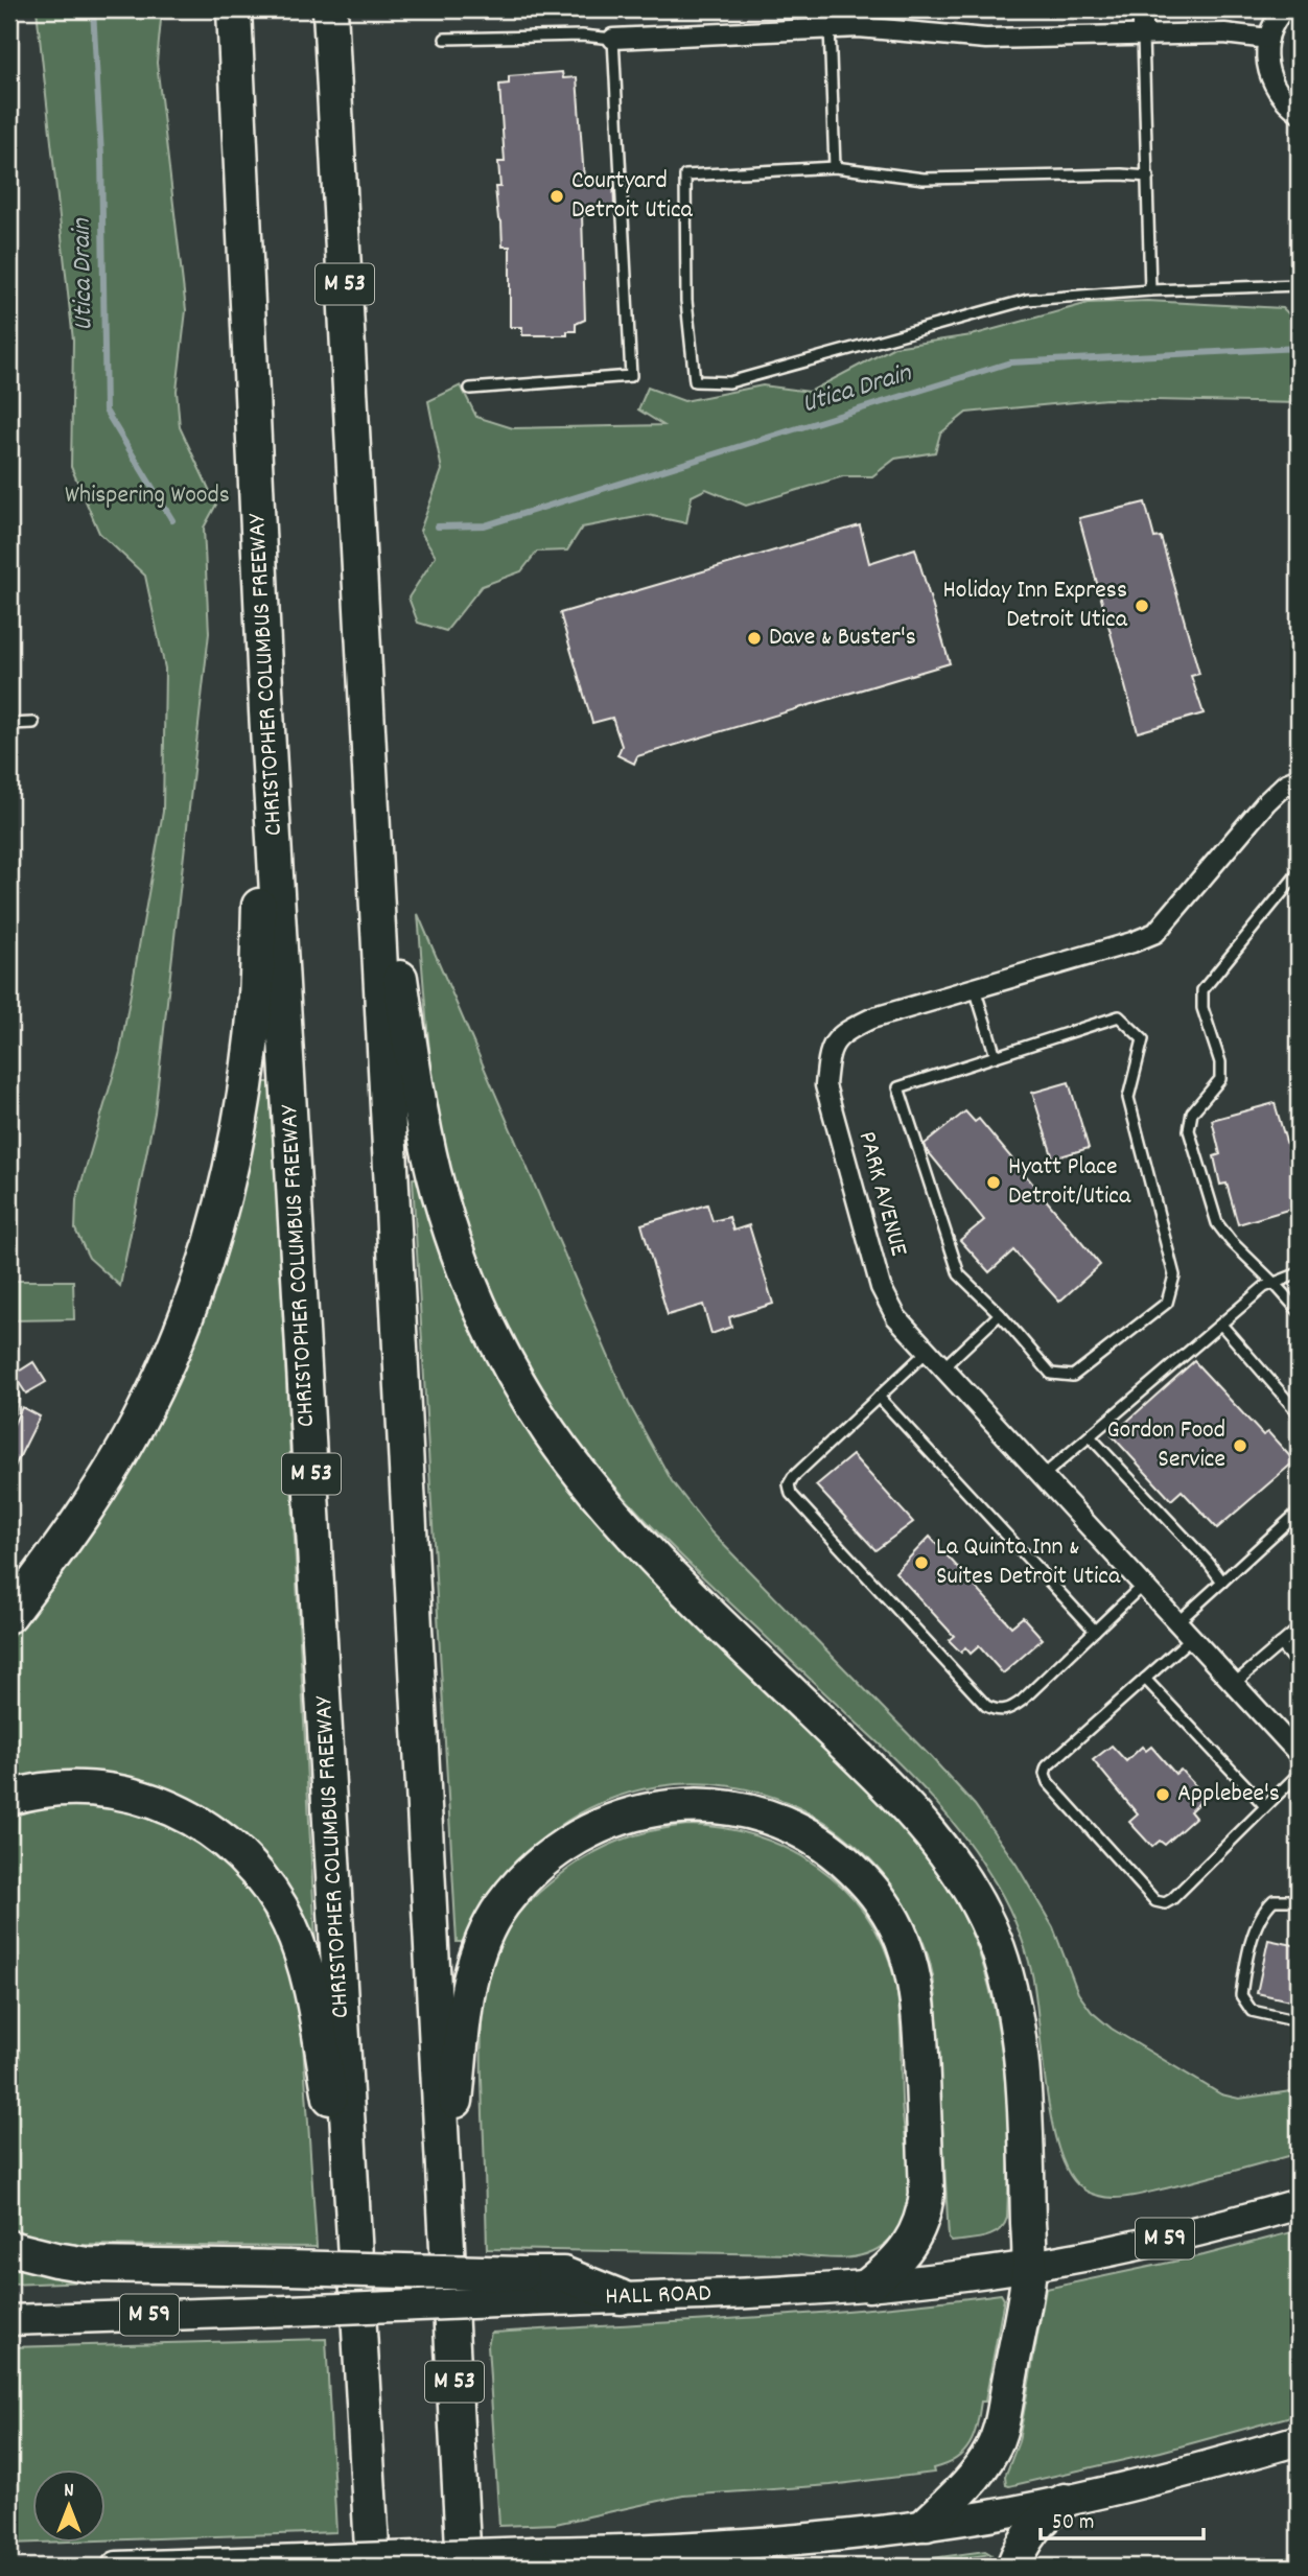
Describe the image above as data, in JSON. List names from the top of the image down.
{
  "streets": {
    "highway": [
      "M 53",
      "CHRISTOPHER COLUMBUS FREEWAY",
      "M 59",
      "HALL ROAD"
    ],
    "street": ["PARK AVENUE"]
  },
  "water": ["Utica Drain"],
  "parks": ["Whispering Woods"],
  "places": [
    "Courtyard Detroit Utica",
    "Holiday Inn Express Detroit Utica",
    "Dave & Buster's",
    "Hyatt Place Detroit/Utica",
    "Gordon Food Service",
    "La Quinta Inn & Suites Detroit Utica",
    "Applebee's"
  ],
  "scale_bar": "50 m",
  "north": "top"
}
